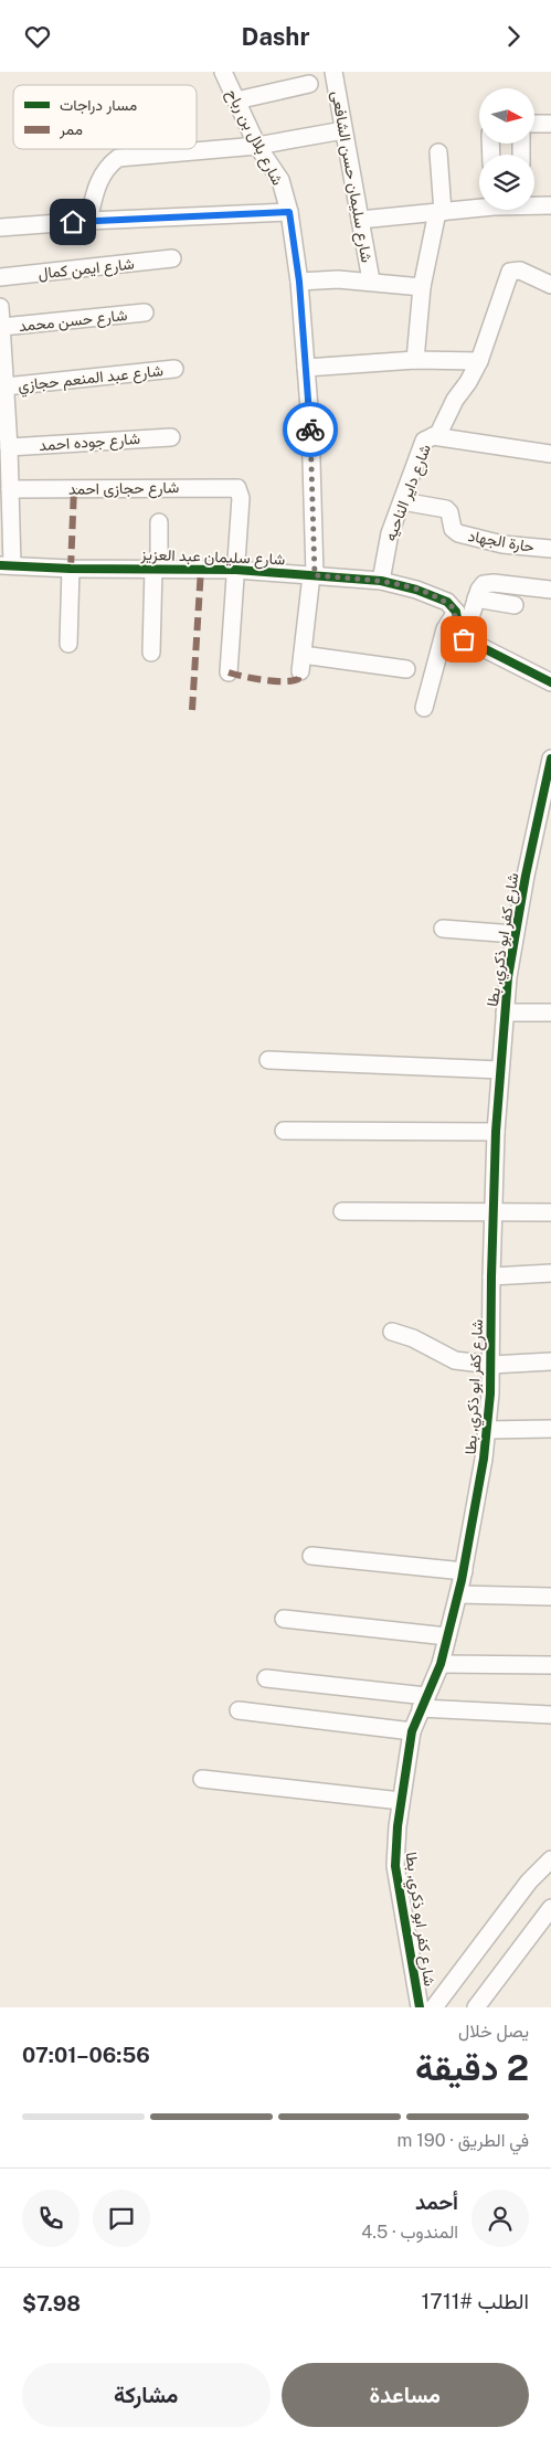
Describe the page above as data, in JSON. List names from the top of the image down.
{
  "streets": {
    "street": [
      "شارع بلال بن رباح",
      "شارع سليمان حسن الشافعى",
      "شارع ايمن كمال",
      "شارع حسن محمد",
      "شارع عبد المنعم حجازي",
      "شارع جوده احمد",
      "شارع حجازى احمد",
      "شارع داير الناحيه",
      "حارة الجهاد",
      "شارع سليمان عبد العزيز",
      "شارع كفر ابو ذكري, بطا"
    ]
  },
  "crossings": [
    ["شارع بلال بن رباح", "شارع سليمان عبد العزيز"],
    ["شارع حجازى احمد", "شارع سليمان عبد العزيز"],
    ["شارع داير الناحيه", "حارة الجهاد"],
    ["شارع داير الناحيه", "شارع سليمان عبد العزيز"]
  ],
  "legend": ["مسار دراجات", "ممر"],
  "north": "right",
  "page": {
    "header": "Dashr",
    "heading": ["2 دقيقة", "يصل خلال", "06:56–07:01"],
    "panel": [
      "أحمد",
      "المندوب · 4.5",
      "الطلب #1711",
      "$7.98"
    ],
    "bar": "في الطريق · 190 m",
    "buttons": ["مساعدة", "مشاركة"]
  }
}
